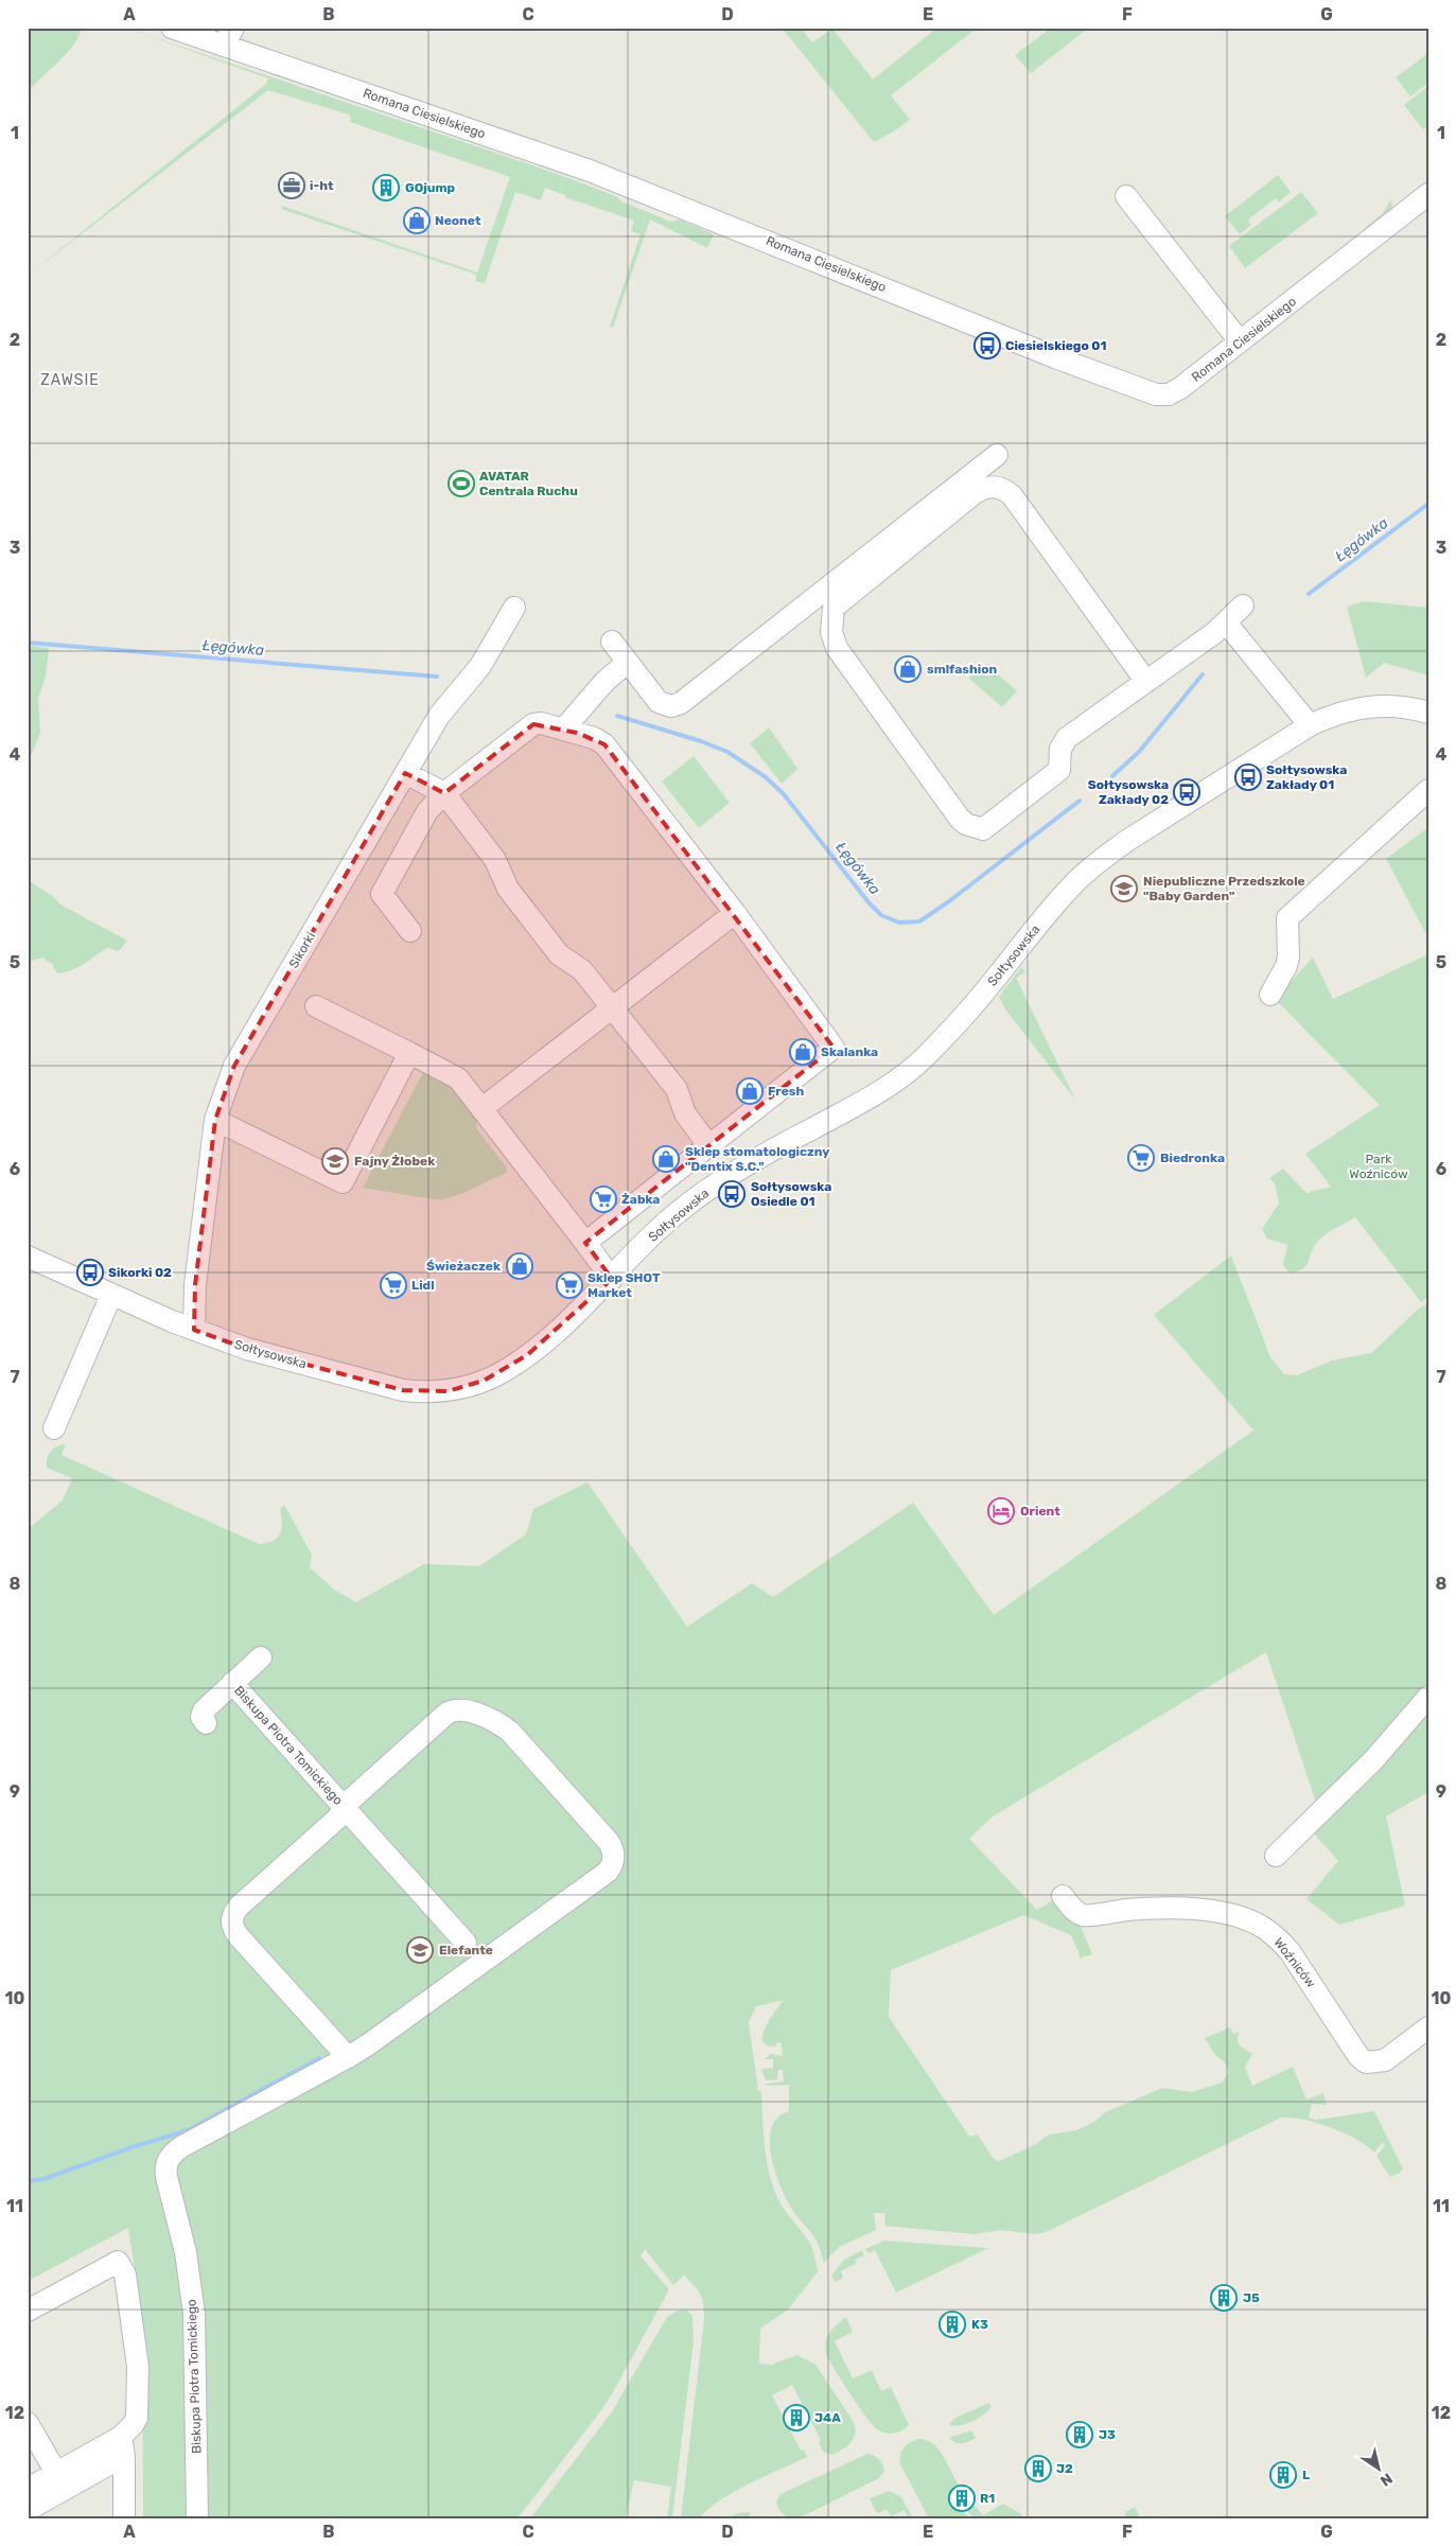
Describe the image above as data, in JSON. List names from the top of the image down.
{
  "streets": {
    "street": [
      "Romana Ciesielskiego",
      "Sikorki",
      "Sołtysowska",
      "Biskupa Piotra Tomickiego",
      "Woźniców"
    ]
  },
  "crossings": [
    ["Sikorki", "Sołtysowska"]
  ],
  "districts": ["ZAWSIE"],
  "water": ["Łęgówka"],
  "parks": ["Park Woźniców"],
  "places": {
    "office": ["i-ht"],
    "building": [
      "GOjump",
      "J5",
      "K3",
      "J4A",
      "J3",
      "J2",
      "L",
      "R1"
    ],
    "shop": [
      "Neonet",
      "smlfashion",
      "Skalanka",
      "Fresh",
      "Sklep stomatologiczny \"Dentix S.C.\"",
      "Świeżaczek"
    ],
    "bus stop": [
      "Ciesielskiego 01",
      "Sołtysowska Zakłady 01",
      "Sołtysowska Zakłady 02",
      "Sołtysowska Osiedle 01",
      "Sikorki 02"
    ],
    "sports": ["AVATAR Centrala Ruchu"],
    "school or university": ["Niepubliczne Przedszkole \"Baby Garden\"", "Fajny Żłobek", "Elefante"],
    "supermarket": [
      "Biedronka",
      "Żabka",
      "Lidl",
      "Sklep SHOT Market"
    ],
    "hotel": ["Orient"]
  },
  "north": "bottom right",
  "grid": {
    "columns": [
      "A",
      "B",
      "C",
      "D",
      "E",
      "F",
      "G"
    ],
    "rows": [
      "1",
      "2",
      "3",
      "4",
      "5",
      "6",
      "7",
      "8",
      "9",
      "10",
      "11",
      "12"
    ]
  }
}
